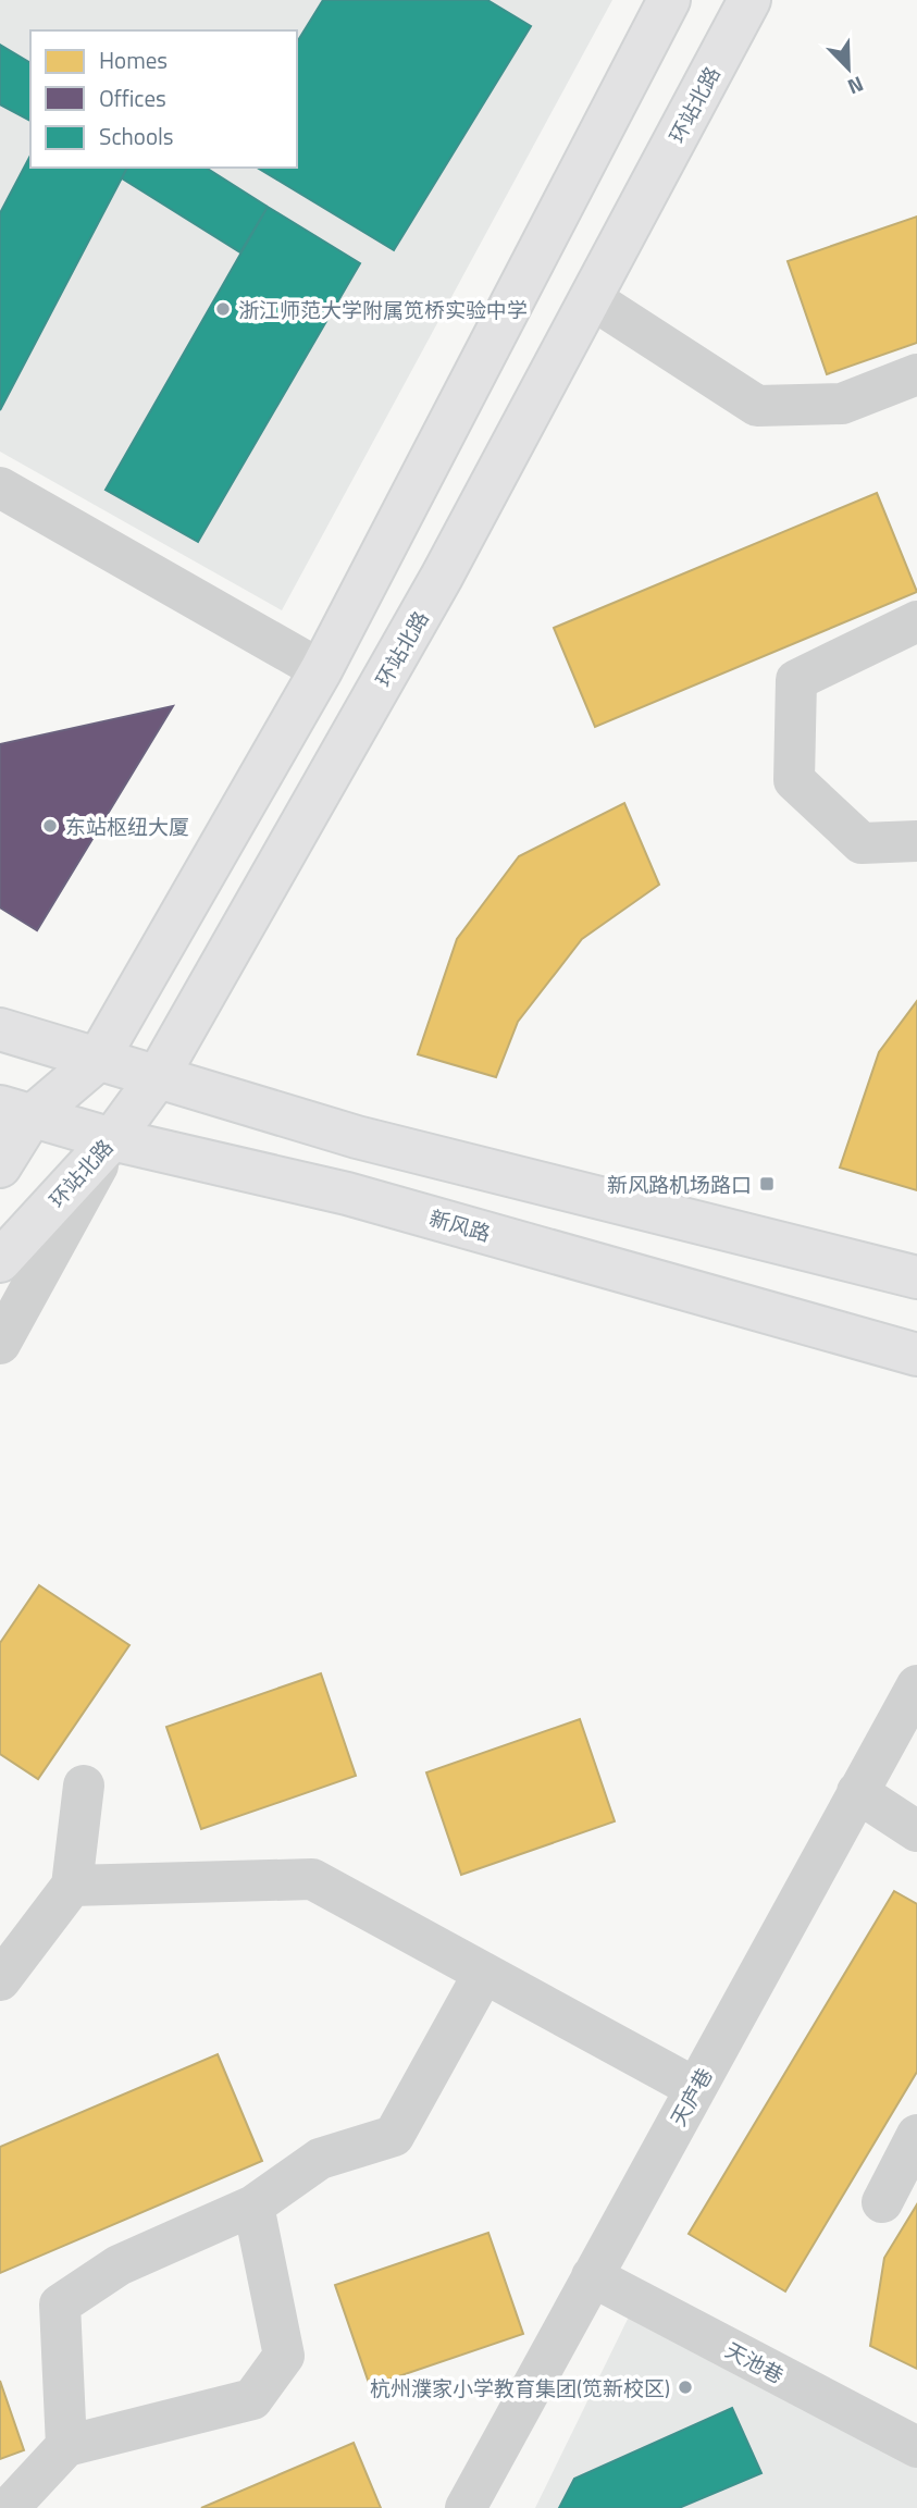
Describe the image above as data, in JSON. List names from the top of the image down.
{
  "streets": {
    "main road": ["环站北路", "新风路"],
    "street": ["天庐巷", "天池巷"]
  },
  "crossings": [
    ["环站北路", "新风路"],
    ["天庐巷", "天池巷"]
  ],
  "places": {
    "other": ["浙江师范大学附属笕桥实验中学", "东站枢纽大厦", "杭州濮家小学教育集团(笕新校区)"],
    "transit": ["新风路机场路口"]
  },
  "legend": ["Homes", "Offices", "Schools"],
  "north": "bottom right"
}
